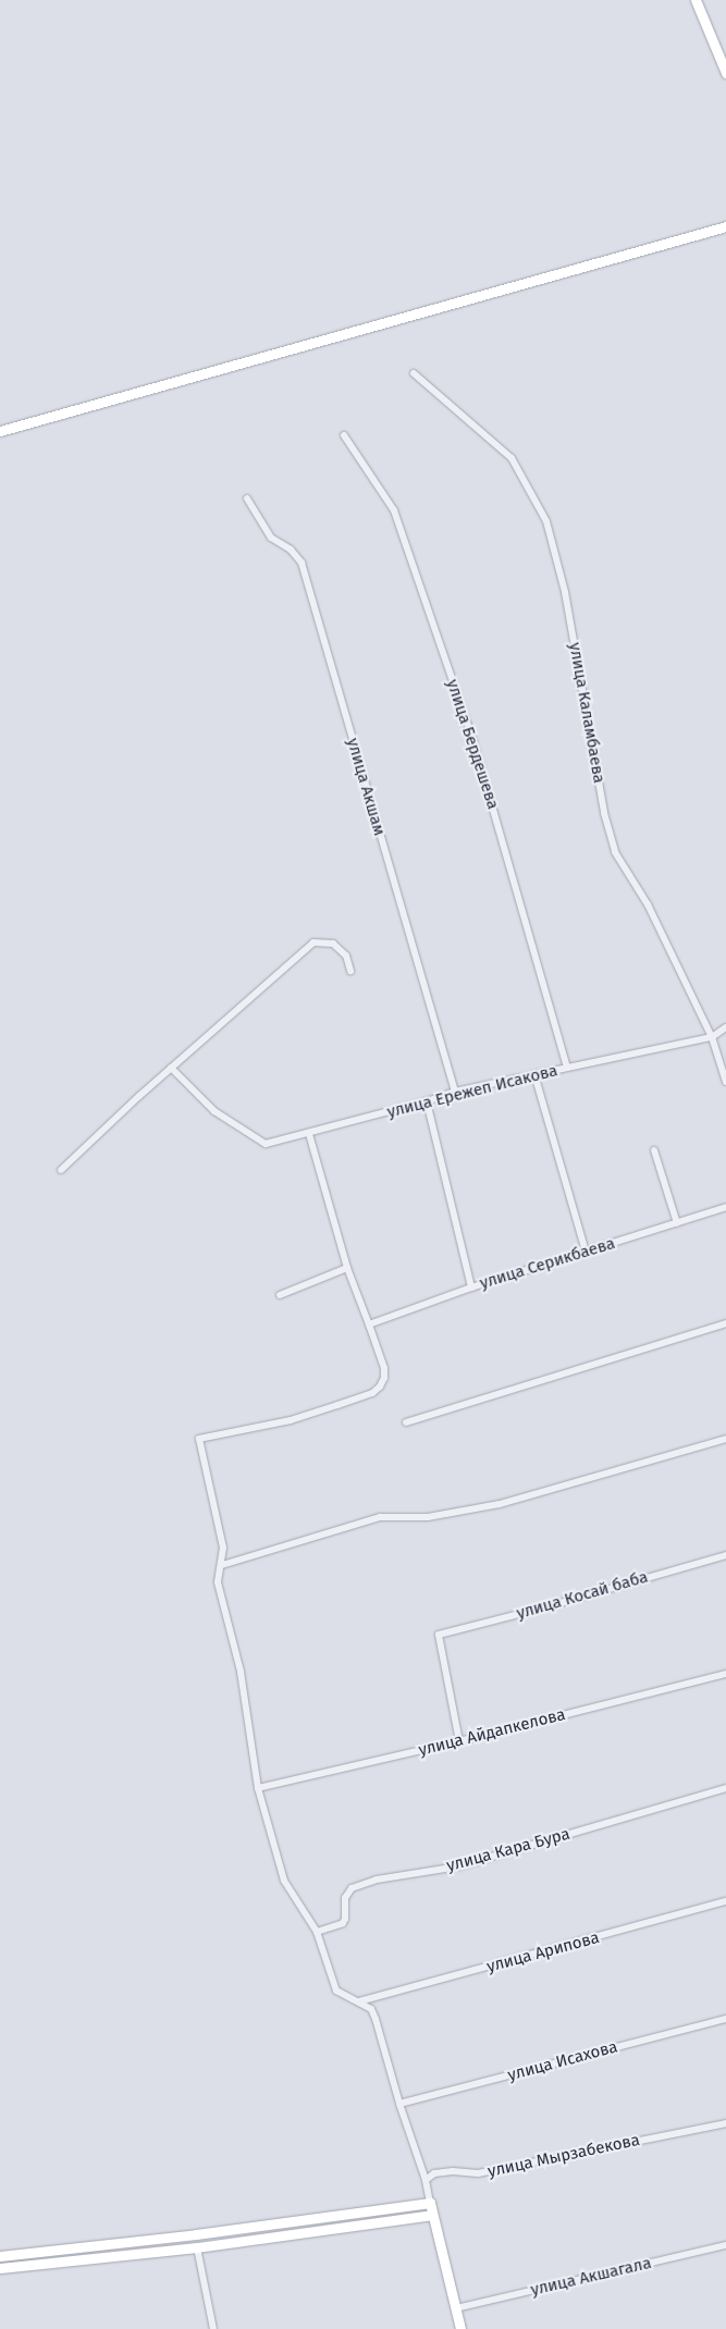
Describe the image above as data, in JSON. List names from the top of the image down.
{
  "streets": {
    "street": [
      "улица Каламбаева",
      "улица Бердешева",
      "улица Акшам",
      "улица Ережеп Исакова",
      "улица Серикбаева",
      "улица Косай баба",
      "улица Айдапкелова",
      "улица Кара Бура",
      "улица Арипова",
      "улица Исахова",
      "улица Мырзабекова",
      "улица Акшагала"
    ]
  },
  "crossings": [
    ["улица Каламбаева", "улица Ережеп Исакова"],
    ["улица Бердешева", "улица Ережеп Исакова"],
    ["улица Акшам", "улица Ережеп Исакова"],
    ["улица Косай баба", "улица Айдапкелова"]
  ]
}
